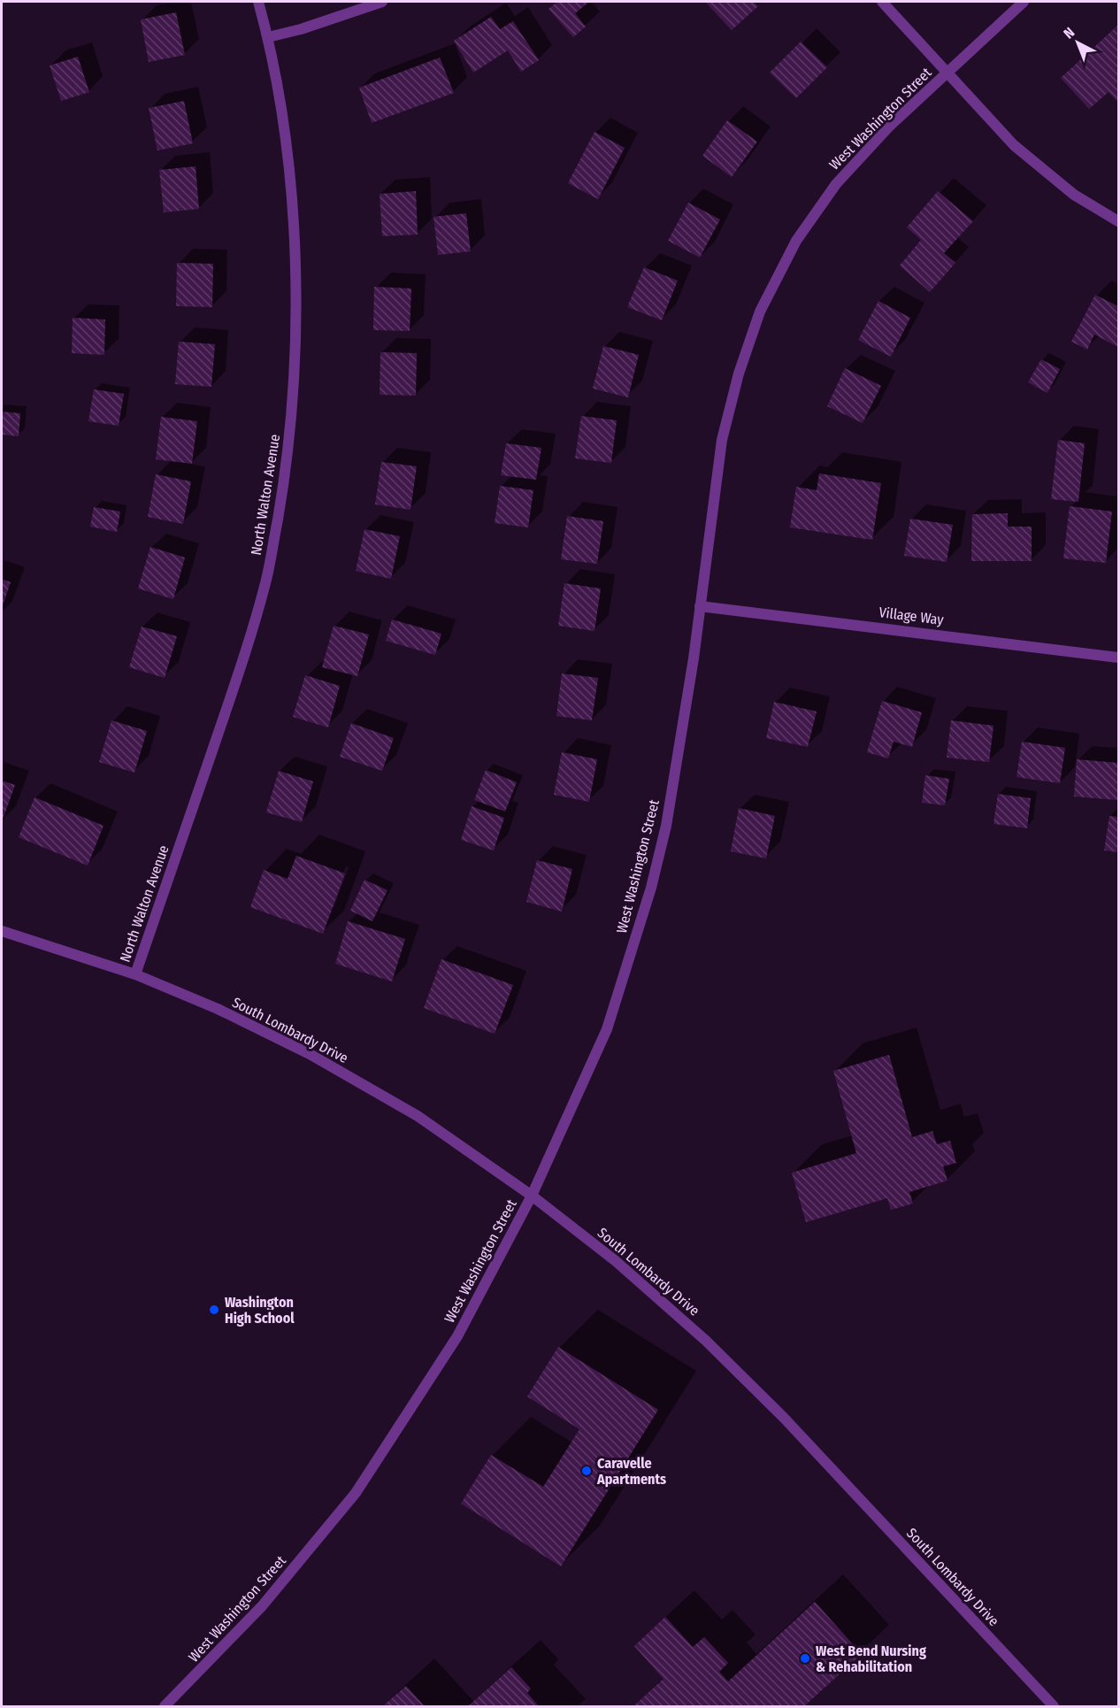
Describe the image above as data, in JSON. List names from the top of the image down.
{
  "streets": {
    "street": [
      "West Washington Street",
      "North Walton Avenue",
      "Village Way",
      "South Lombardy Drive"
    ]
  },
  "crossings": [
    ["West Washington Street", "Village Way"],
    ["West Washington Street", "South Lombardy Drive"],
    ["North Walton Avenue", "South Lombardy Drive"]
  ],
  "places": ["Washington High School", "Caravelle Apartments", "West Bend Nursing & Rehabilitation"],
  "north": "top left"
}
